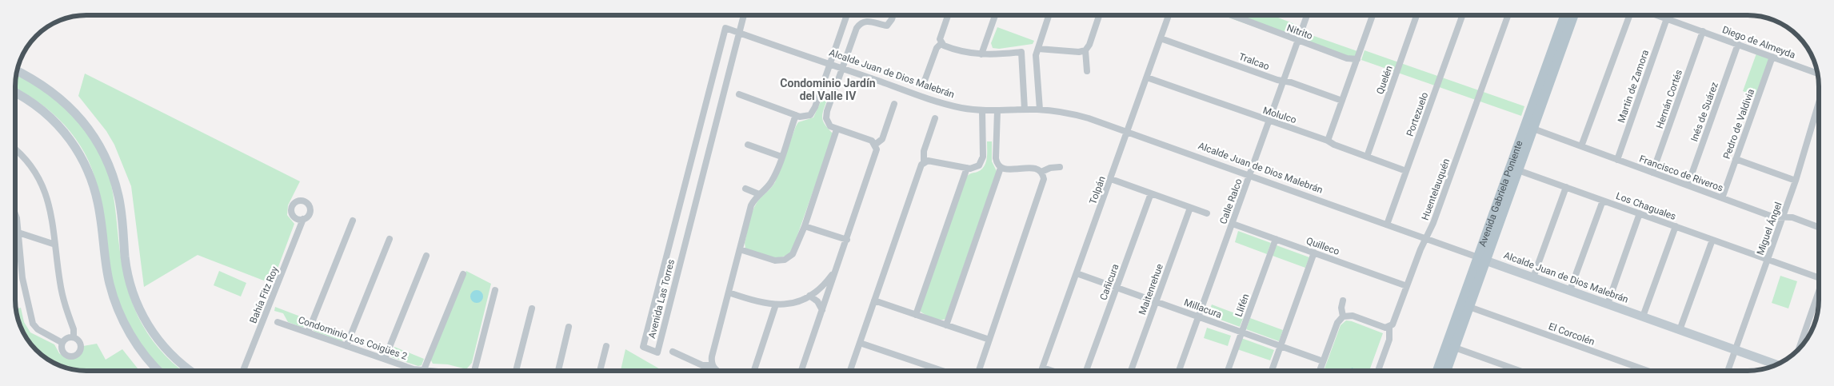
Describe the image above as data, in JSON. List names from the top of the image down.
{
  "streets": {
    "main road": ["Alcalde Juan de Dios Malebrán", "Avenida Gabriela Poniente"],
    "street": [
      "Nitrito",
      "Diego de Almeyda",
      "Tralcao",
      "Quelén",
      "Martín de Zamora",
      "Hernán Cortés",
      "Inés de Suárez",
      "Portezuelo",
      "Molulco",
      "Pedro de Valdivia",
      "Francisco de Riveros",
      "Huentelauquén",
      "Tolpán",
      "Calle Ralco",
      "Los Chaguales",
      "Miguel Ángel",
      "Quilleco",
      "Cañicura",
      "Maitenrehue",
      "Bahía Fitz Roy",
      "Avenida Las Torres",
      "Llifén",
      "Millacura",
      "El Corcolén",
      "Condominio Los Coigües 2"
    ]
  },
  "crossings": [
    ["Nitrito", "Calle Ralco"],
    ["Diego de Almeyda", "Martín de Zamora"],
    ["Diego de Almeyda", "Hernán Cortés"],
    ["Diego de Almeyda", "Inés de Suárez"],
    ["Diego de Almeyda", "Pedro de Valdivia"],
    ["Tralcao", "Tolpán"],
    ["Tralcao", "Calle Ralco"],
    ["Alcalde Juan de Dios Malebrán", "Portezuelo"],
    ["Alcalde Juan de Dios Malebrán", "Huentelauquén"],
    ["Alcalde Juan de Dios Malebrán", "Tolpán"],
    ["Alcalde Juan de Dios Malebrán", "Avenida Gabriela Poniente"],
    ["Alcalde Juan de Dios Malebrán", "Calle Ralco"],
    ["Alcalde Juan de Dios Malebrán", "Miguel Ángel"],
    ["Alcalde Juan de Dios Malebrán", "Avenida Las Torres"],
    ["Quelén", "Molulco"],
    ["Martín de Zamora", "Francisco de Riveros"],
    ["Hernán Cortés", "Francisco de Riveros"],
    ["Inés de Suárez", "Francisco de Riveros"],
    ["Portezuelo", "Molulco"],
    ["Molulco", "Tolpán"],
    ["Molulco", "Calle Ralco"],
    ["Pedro de Valdivia", "Francisco de Riveros"],
    ["Francisco de Riveros", "Avenida Gabriela Poniente"],
    ["Francisco de Riveros", "Miguel Ángel"],
    ["Huentelauquén", "Quilleco"],
    ["Tolpán", "Millacura"],
    ["Avenida Gabriela Poniente", "Los Chaguales"],
    ["Avenida Gabriela Poniente", "El Corcolén"],
    ["Calle Ralco", "Quilleco"],
    ["Calle Ralco", "Millacura"],
    ["Los Chaguales", "Miguel Ángel"],
    ["Quilleco", "Llifén"],
    ["Cañicura", "Millacura"],
    ["Maitenrehue", "Millacura"],
    ["Llifén", "Millacura"]
  ],
  "districts": ["Condominio Jardín del Valle IV"]
}
